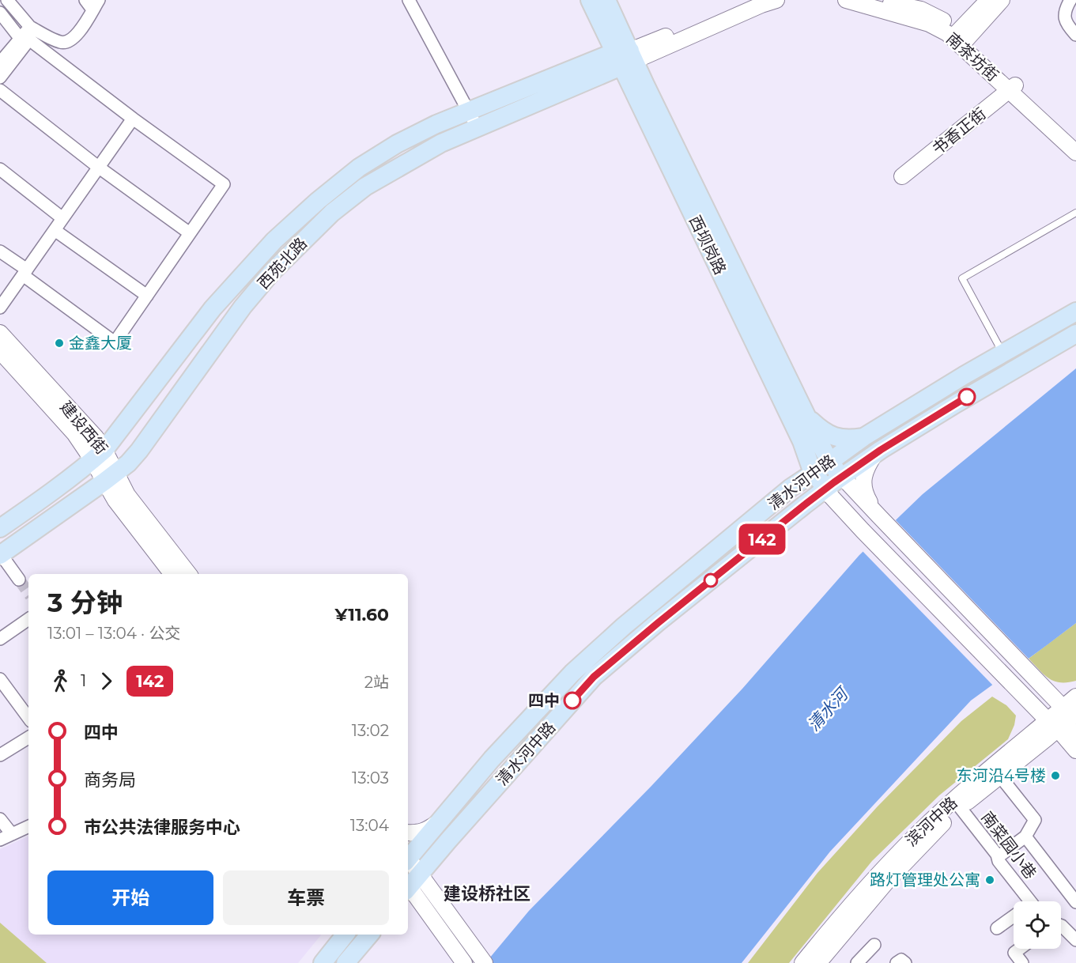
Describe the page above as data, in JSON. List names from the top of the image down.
{
  "streets": {
    "main road": [
      "南茶坊街",
      "书香正街",
      "西坝岗路",
      "西苑北路",
      "建设西街",
      "清水河中路",
      "滨河中路"
    ],
    "street": ["南菜园小巷"]
  },
  "crossings": [
    ["南茶坊街", "书香正街"],
    ["西坝岗路", "西苑北路"],
    ["西坝岗路", "清水河中路"],
    ["西苑北路", "建设西街"],
    ["滨河中路", "南菜园小巷"]
  ],
  "districts": ["建设桥社区"],
  "water": ["清水河"],
  "places": [
    "金鑫大厦",
    "四中",
    "东河沿4号楼",
    "路灯管理处公寓"
  ],
  "lines": ["bus line 142"],
  "page": {
    "on_map": "142",
    "heading": ["3 分钟", "13:01 – 13:04 · 公交", "¥11.60"],
    "legs": ["1", "142", "2站"],
    "list": [
      {
        "name": "四中",
        "value": "13:02"
      },
      {
        "name": "商务局",
        "value": "13:03"
      },
      {
        "name": "市公共法律服务中心",
        "value": "13:04"
      }
    ],
    "buttons": ["开始", "车票"]
  }
}
